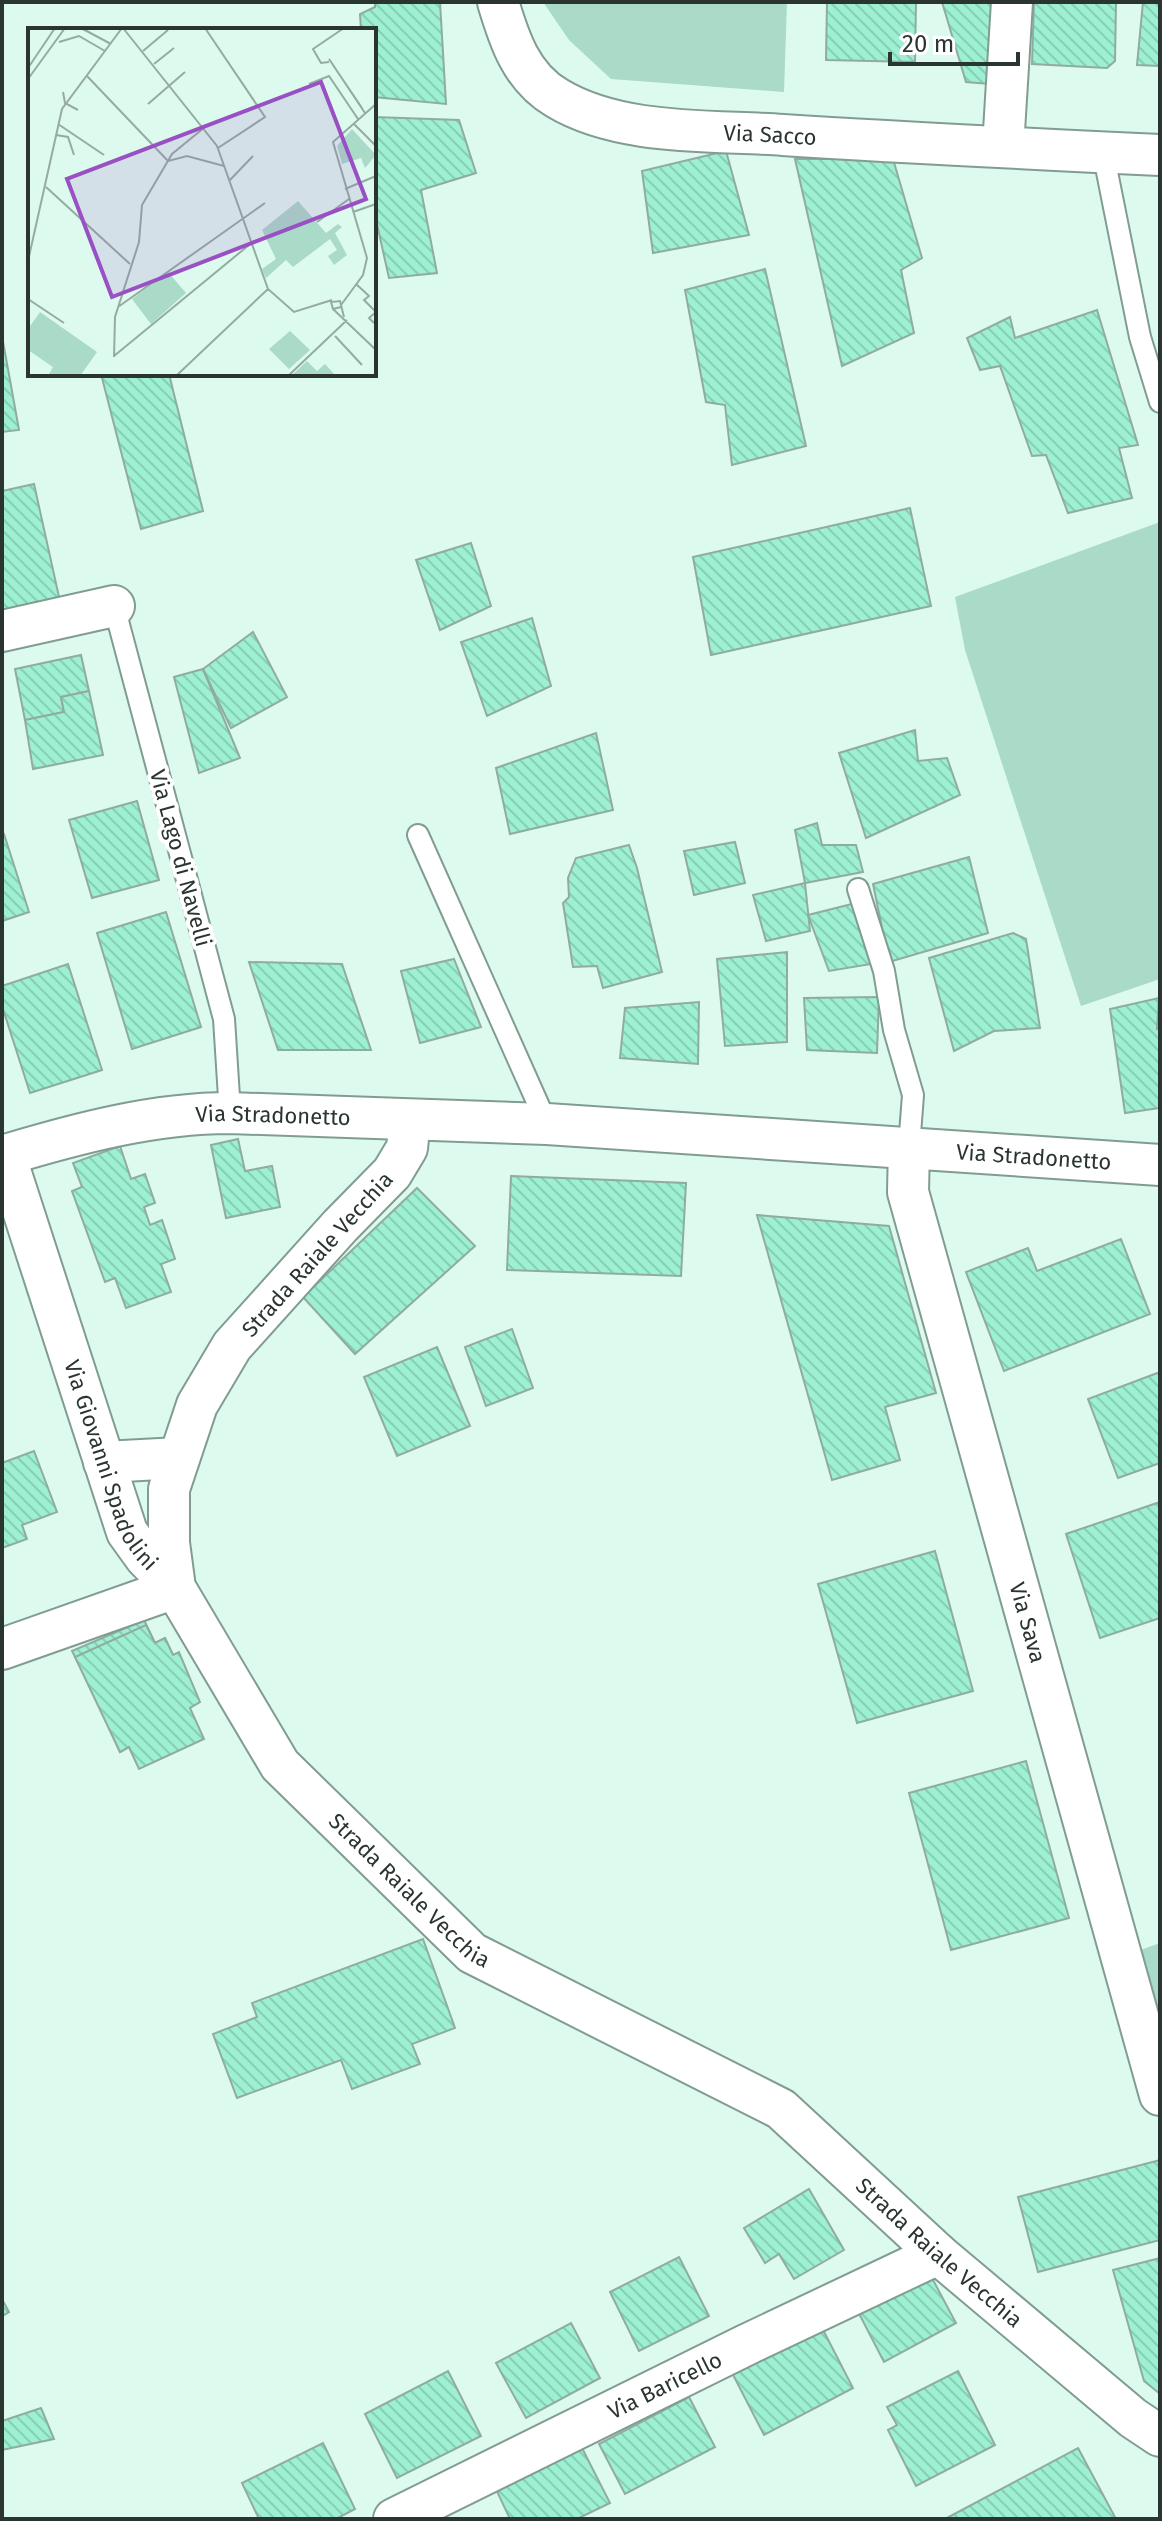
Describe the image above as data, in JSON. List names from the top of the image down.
{
  "streets": {
    "street": [
      "Via Sacco",
      "Via Stradonetto",
      "Strada Raiale Vecchia",
      "Via Giovanni Spadolini",
      "Via Sava",
      "Via Baricello"
    ],
    "lane": ["Via Lago di Navelli"]
  },
  "crossings": [
    ["Via Lago di Navelli", "Via Stradonetto"],
    ["Via Stradonetto", "Strada Raiale Vecchia"],
    ["Via Stradonetto", "Via Giovanni Spadolini"],
    ["Via Stradonetto", "Via Sava"],
    ["Strada Raiale Vecchia", "Via Giovanni Spadolini"],
    ["Strada Raiale Vecchia", "Via Baricello"]
  ],
  "scale_bar": "20 m"
}
